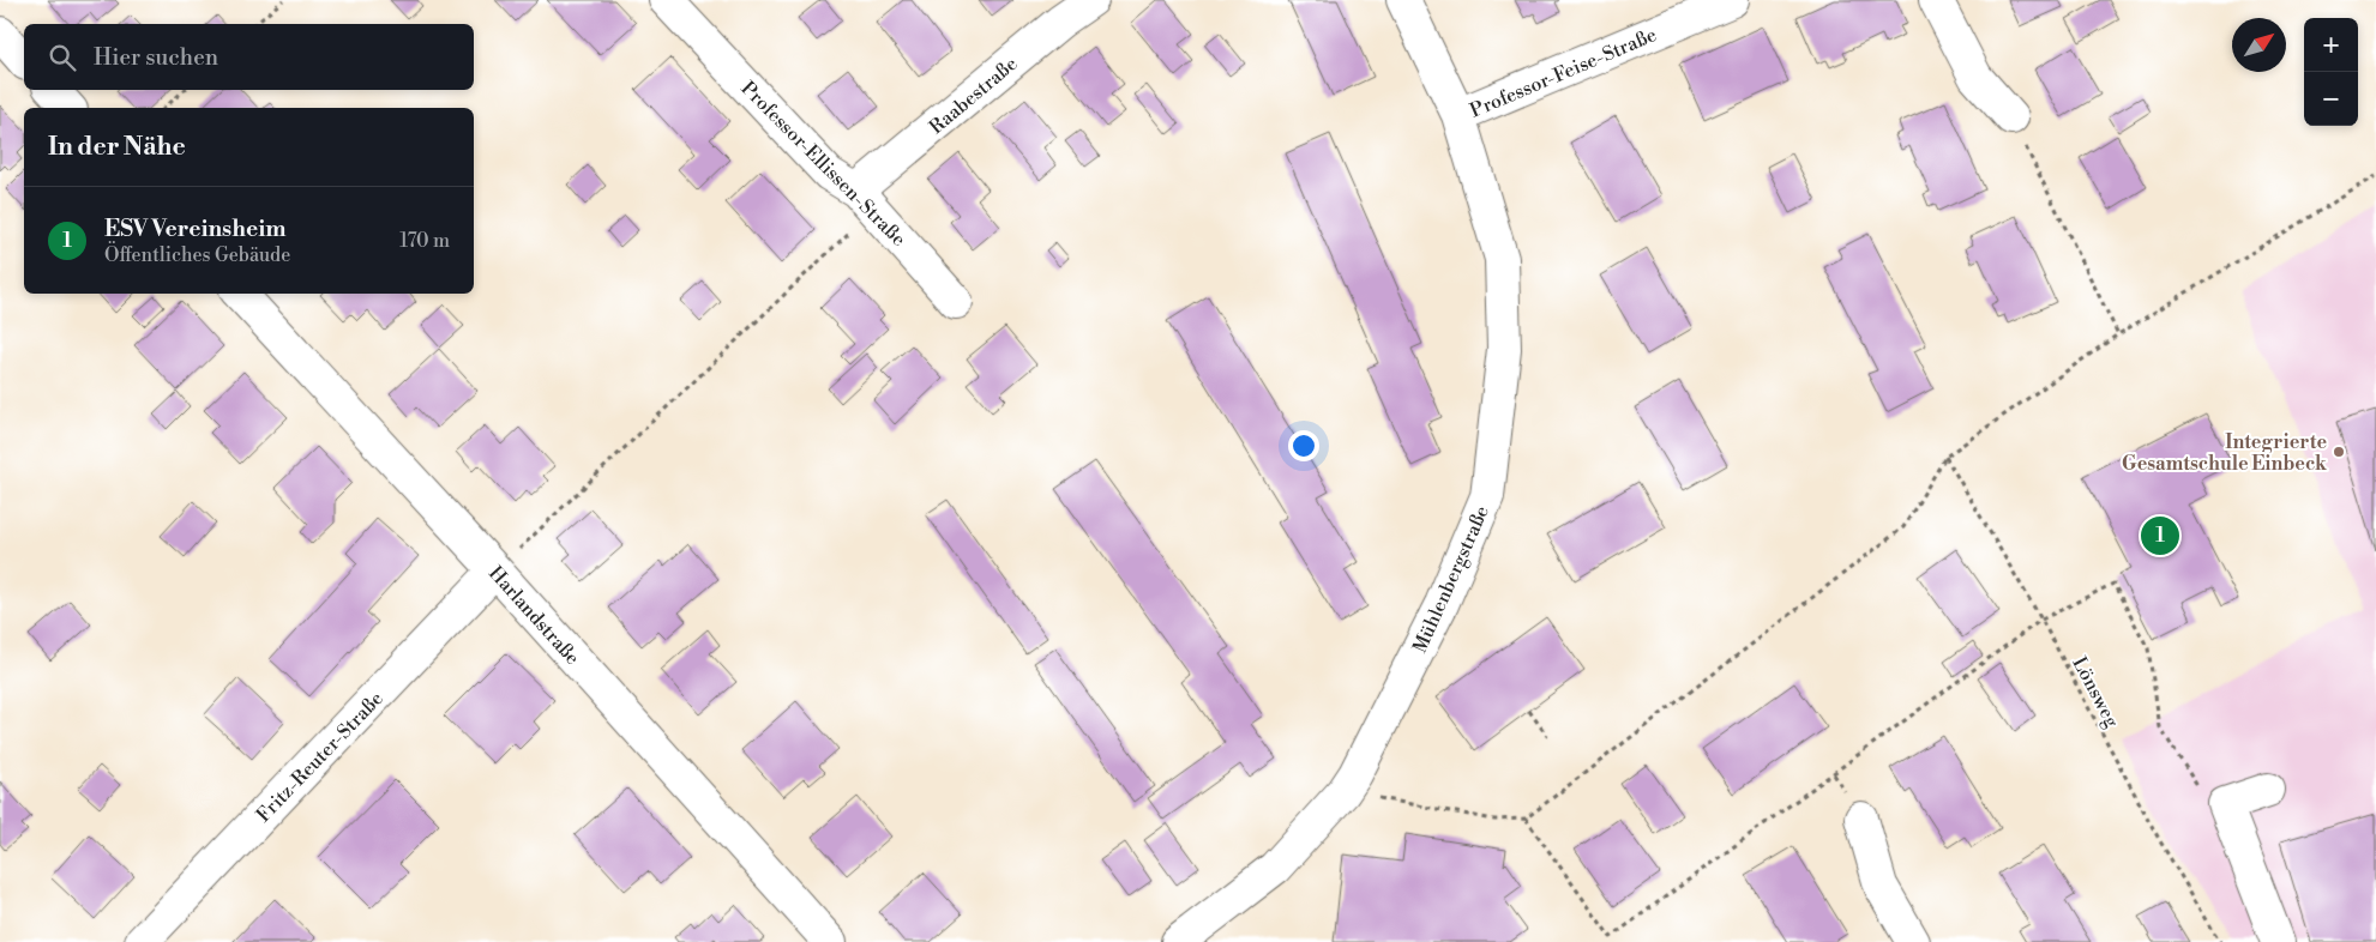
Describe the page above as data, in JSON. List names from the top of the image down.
{
  "streets": {
    "street": [
      "Professor-Feise-Straße",
      "Raabestraße",
      "Professor-Ellissen-Straße",
      "Mühlenbergstraße",
      "Harlandstraße",
      "Fritz-Reuter-Straße"
    ],
    "path": ["Lönsweg"]
  },
  "crossings": [
    ["Professor-Feise-Straße", "Mühlenbergstraße"],
    ["Raabestraße", "Professor-Ellissen-Straße"],
    ["Harlandstraße", "Fritz-Reuter-Straße"]
  ],
  "places": ["Integrierte Gesamtschule Einbeck"],
  "north": "top right",
  "page": {
    "map_buttons": ["+", "−"],
    "search": "Hier suchen",
    "heading": "In der Nähe",
    "list": [
      {
        "mark": "1",
        "name": "ESV Vereinsheim",
        "note": "Öffentliches Gebäude",
        "value": "170 m"
      }
    ],
    "pins": "1"
  }
}
